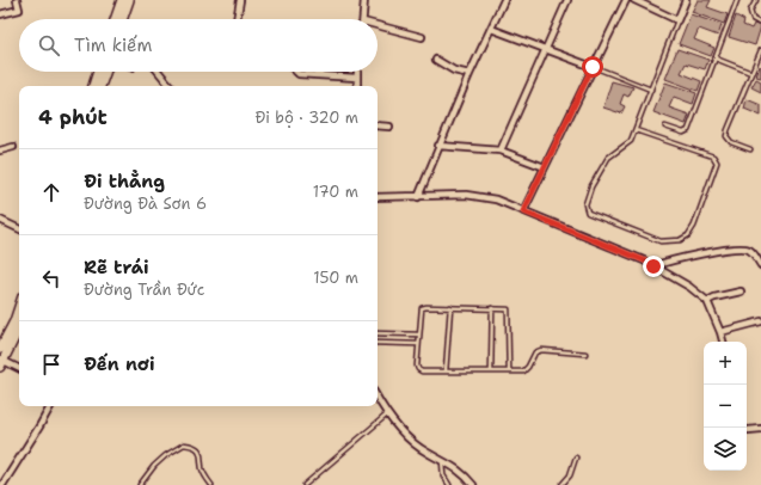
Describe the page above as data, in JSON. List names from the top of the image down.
{
  "page": {
    "search": "Tìm kiếm",
    "heading": ["4 phút", "Đi bộ · 320 m"],
    "list": [
      ["Đi thẳng", "Đường Đà Sơn 6", "170 m"],
      ["Rẽ trái", "Đường Trần Đức", "150 m"],
      "Đến nơi"
    ],
    "map_buttons": ["+", "−"]
  }
}
